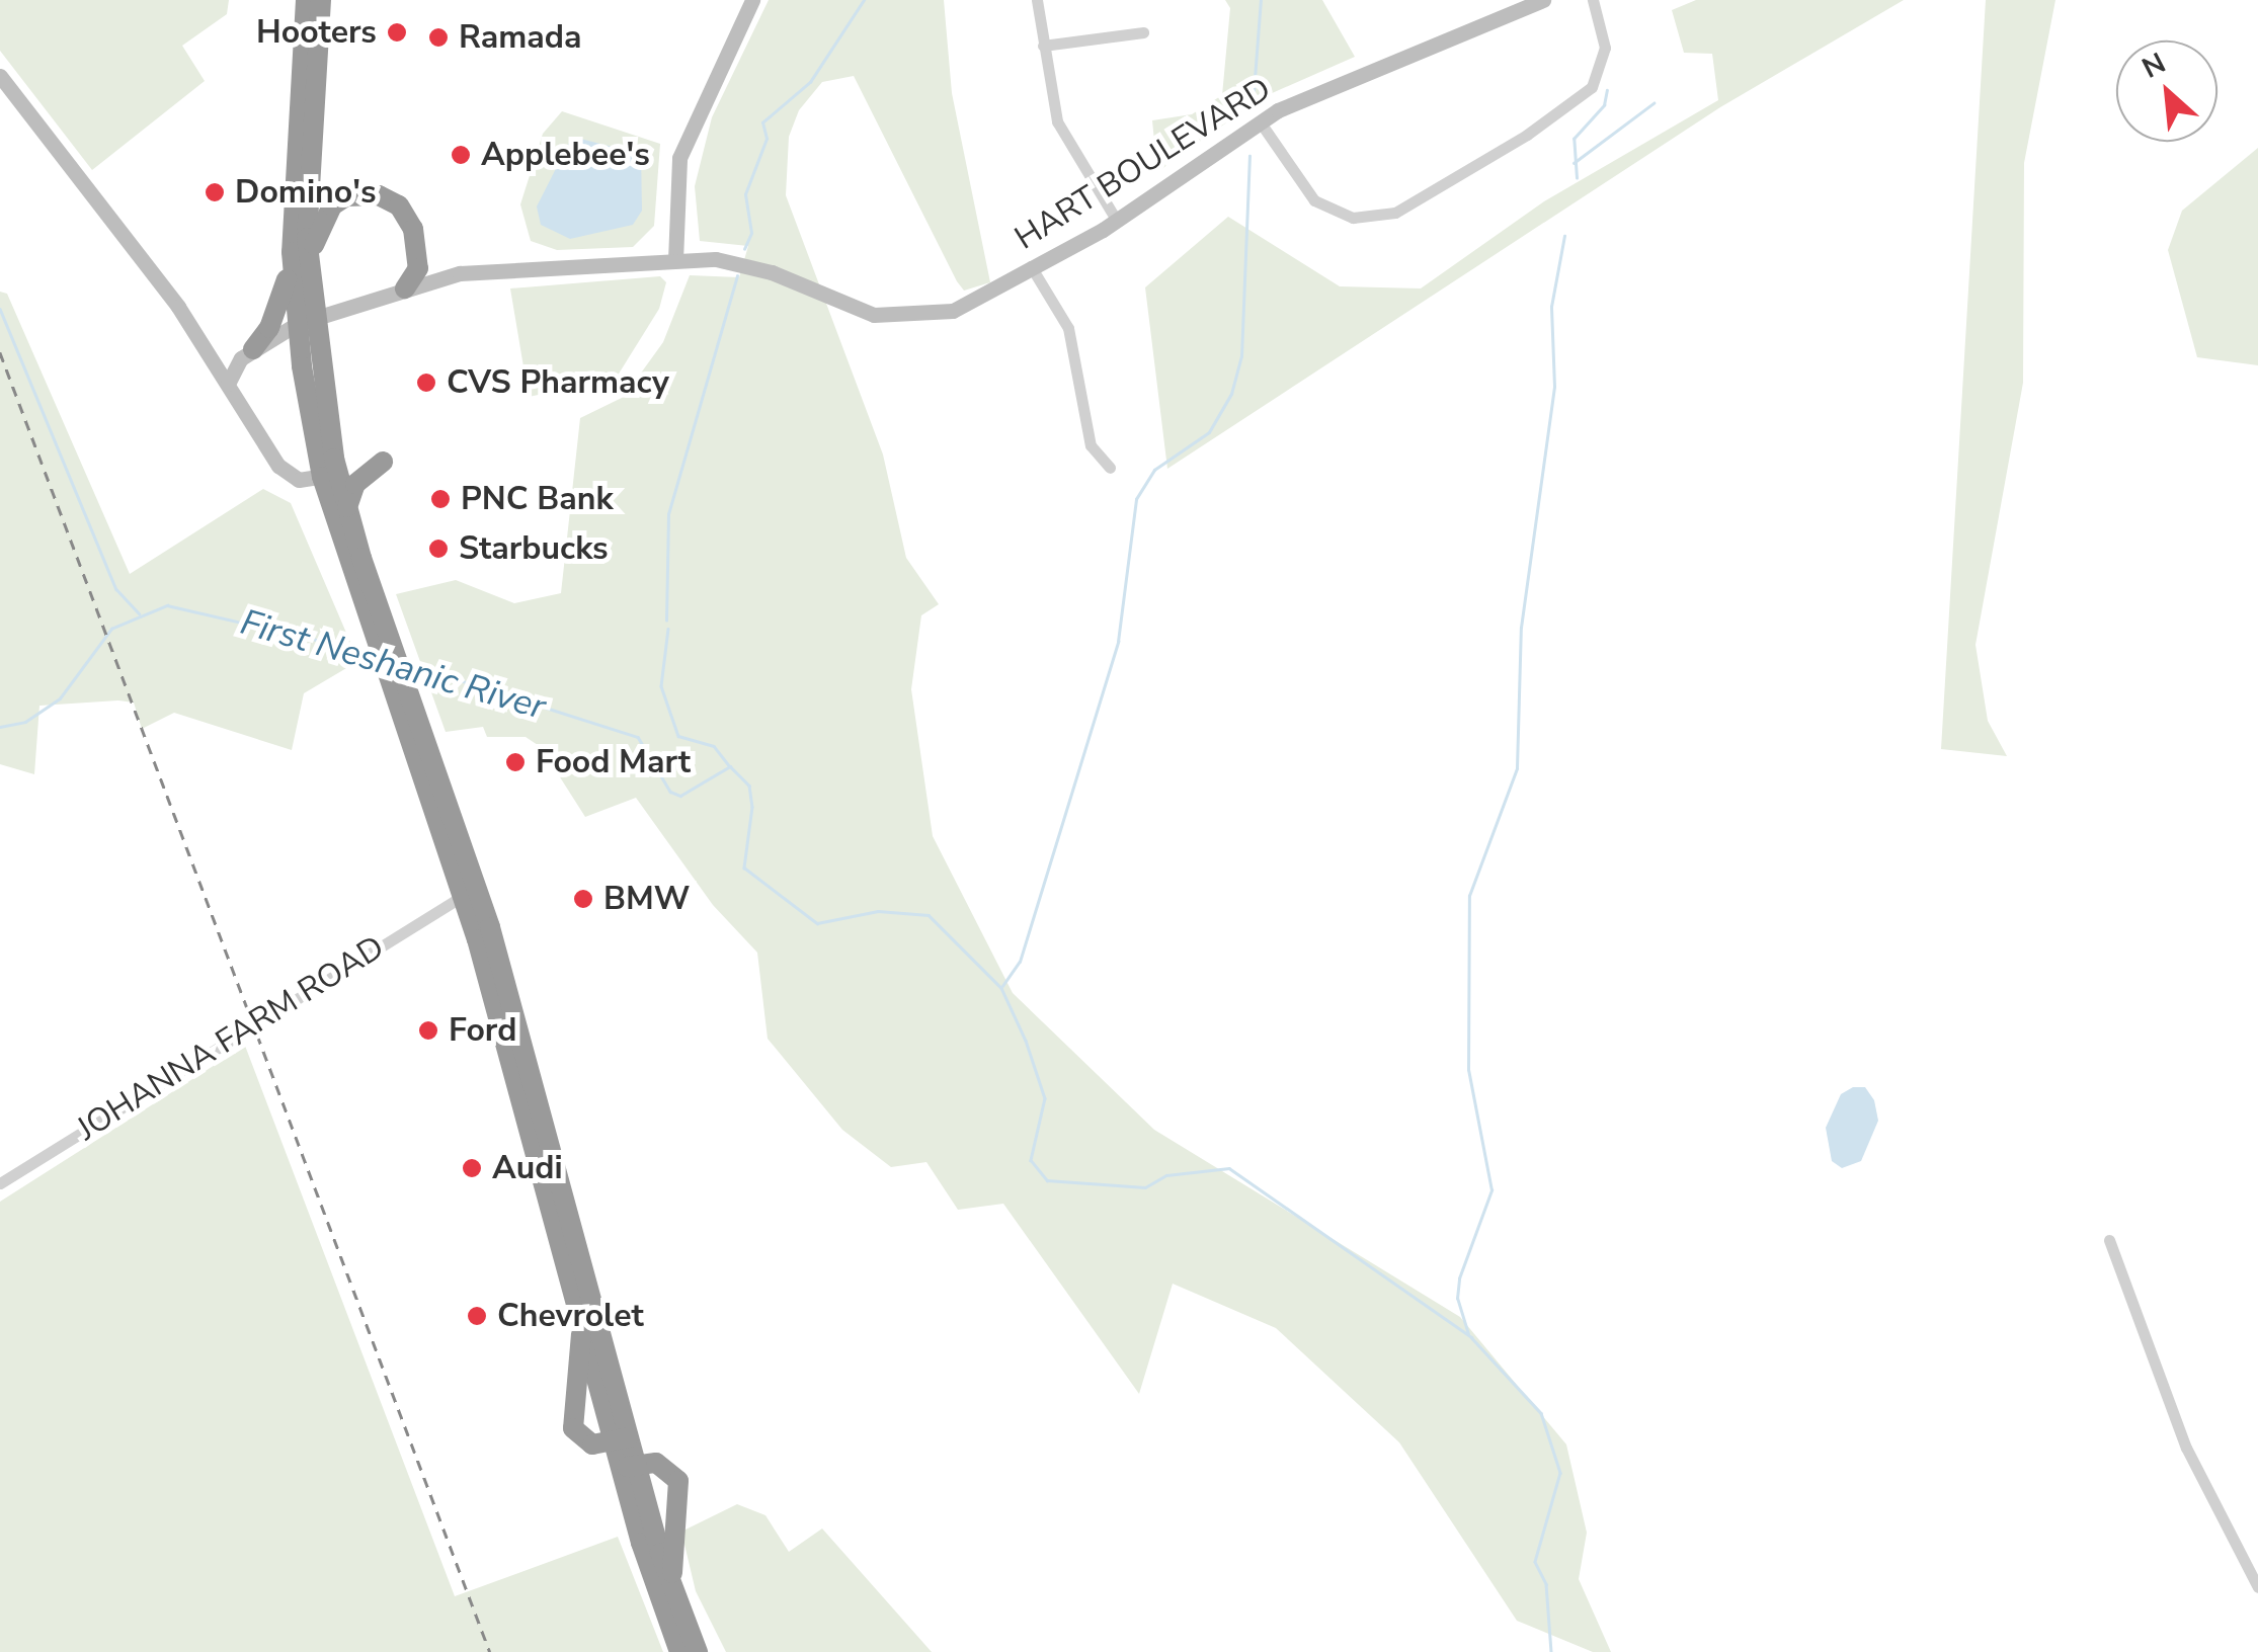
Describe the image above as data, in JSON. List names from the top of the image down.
{
  "streets": {
    "street": ["HART BOULEVARD", "JOHANNA FARM ROAD"]
  },
  "water": ["First Neshanic River"],
  "places": [
    "Hooters",
    "Ramada",
    "Applebee's",
    "Domino's",
    "CVS Pharmacy",
    "PNC Bank",
    "Starbucks",
    "Food Mart",
    "BMW",
    "Ford",
    "Audi",
    "Chevrolet"
  ],
  "north": "top left"
}
